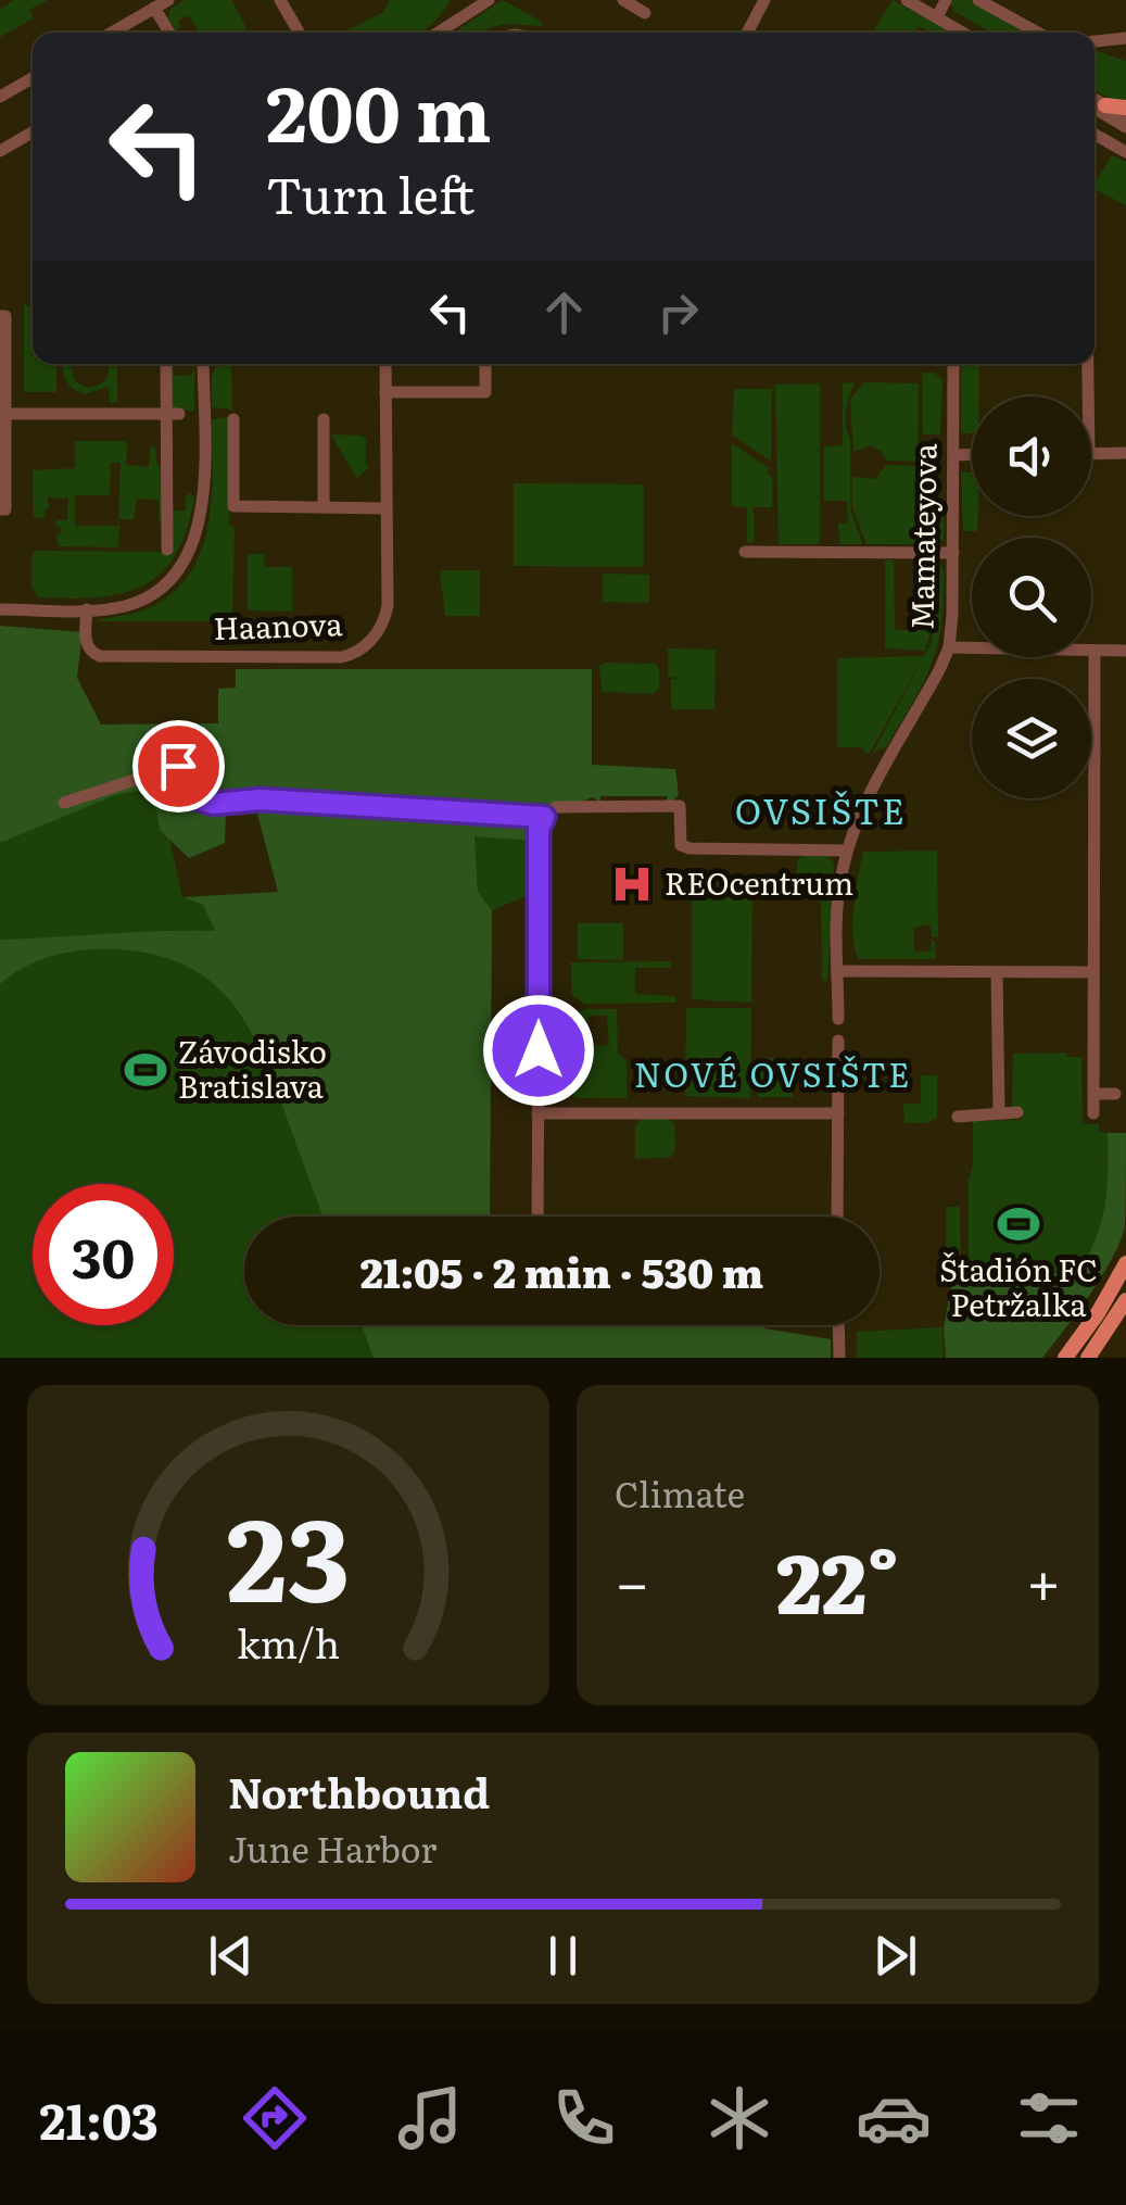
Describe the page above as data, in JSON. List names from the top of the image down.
{
  "streets": {
    "street": ["Mamateyova", "Haanova"]
  },
  "districts": ["OVSIŠTE", "NOVÉ OVSIŠTE"],
  "places": {
    "hospital": ["REOcentrum"],
    "sports": ["Závodisko Bratislava", "Štadión FC Petržalka"]
  },
  "page": {
    "turn": ["200 m", "Turn left"],
    "limit": "30",
    "trip": "21:05 · 2 min · 530 m",
    "tile": "Climate",
    "heat": ["−", "22°", "+"],
    "song": ["Northbound", "June Harbor"],
    "tabs": "21:03",
    "gauge": ["23", "km/h"]
  }
}
